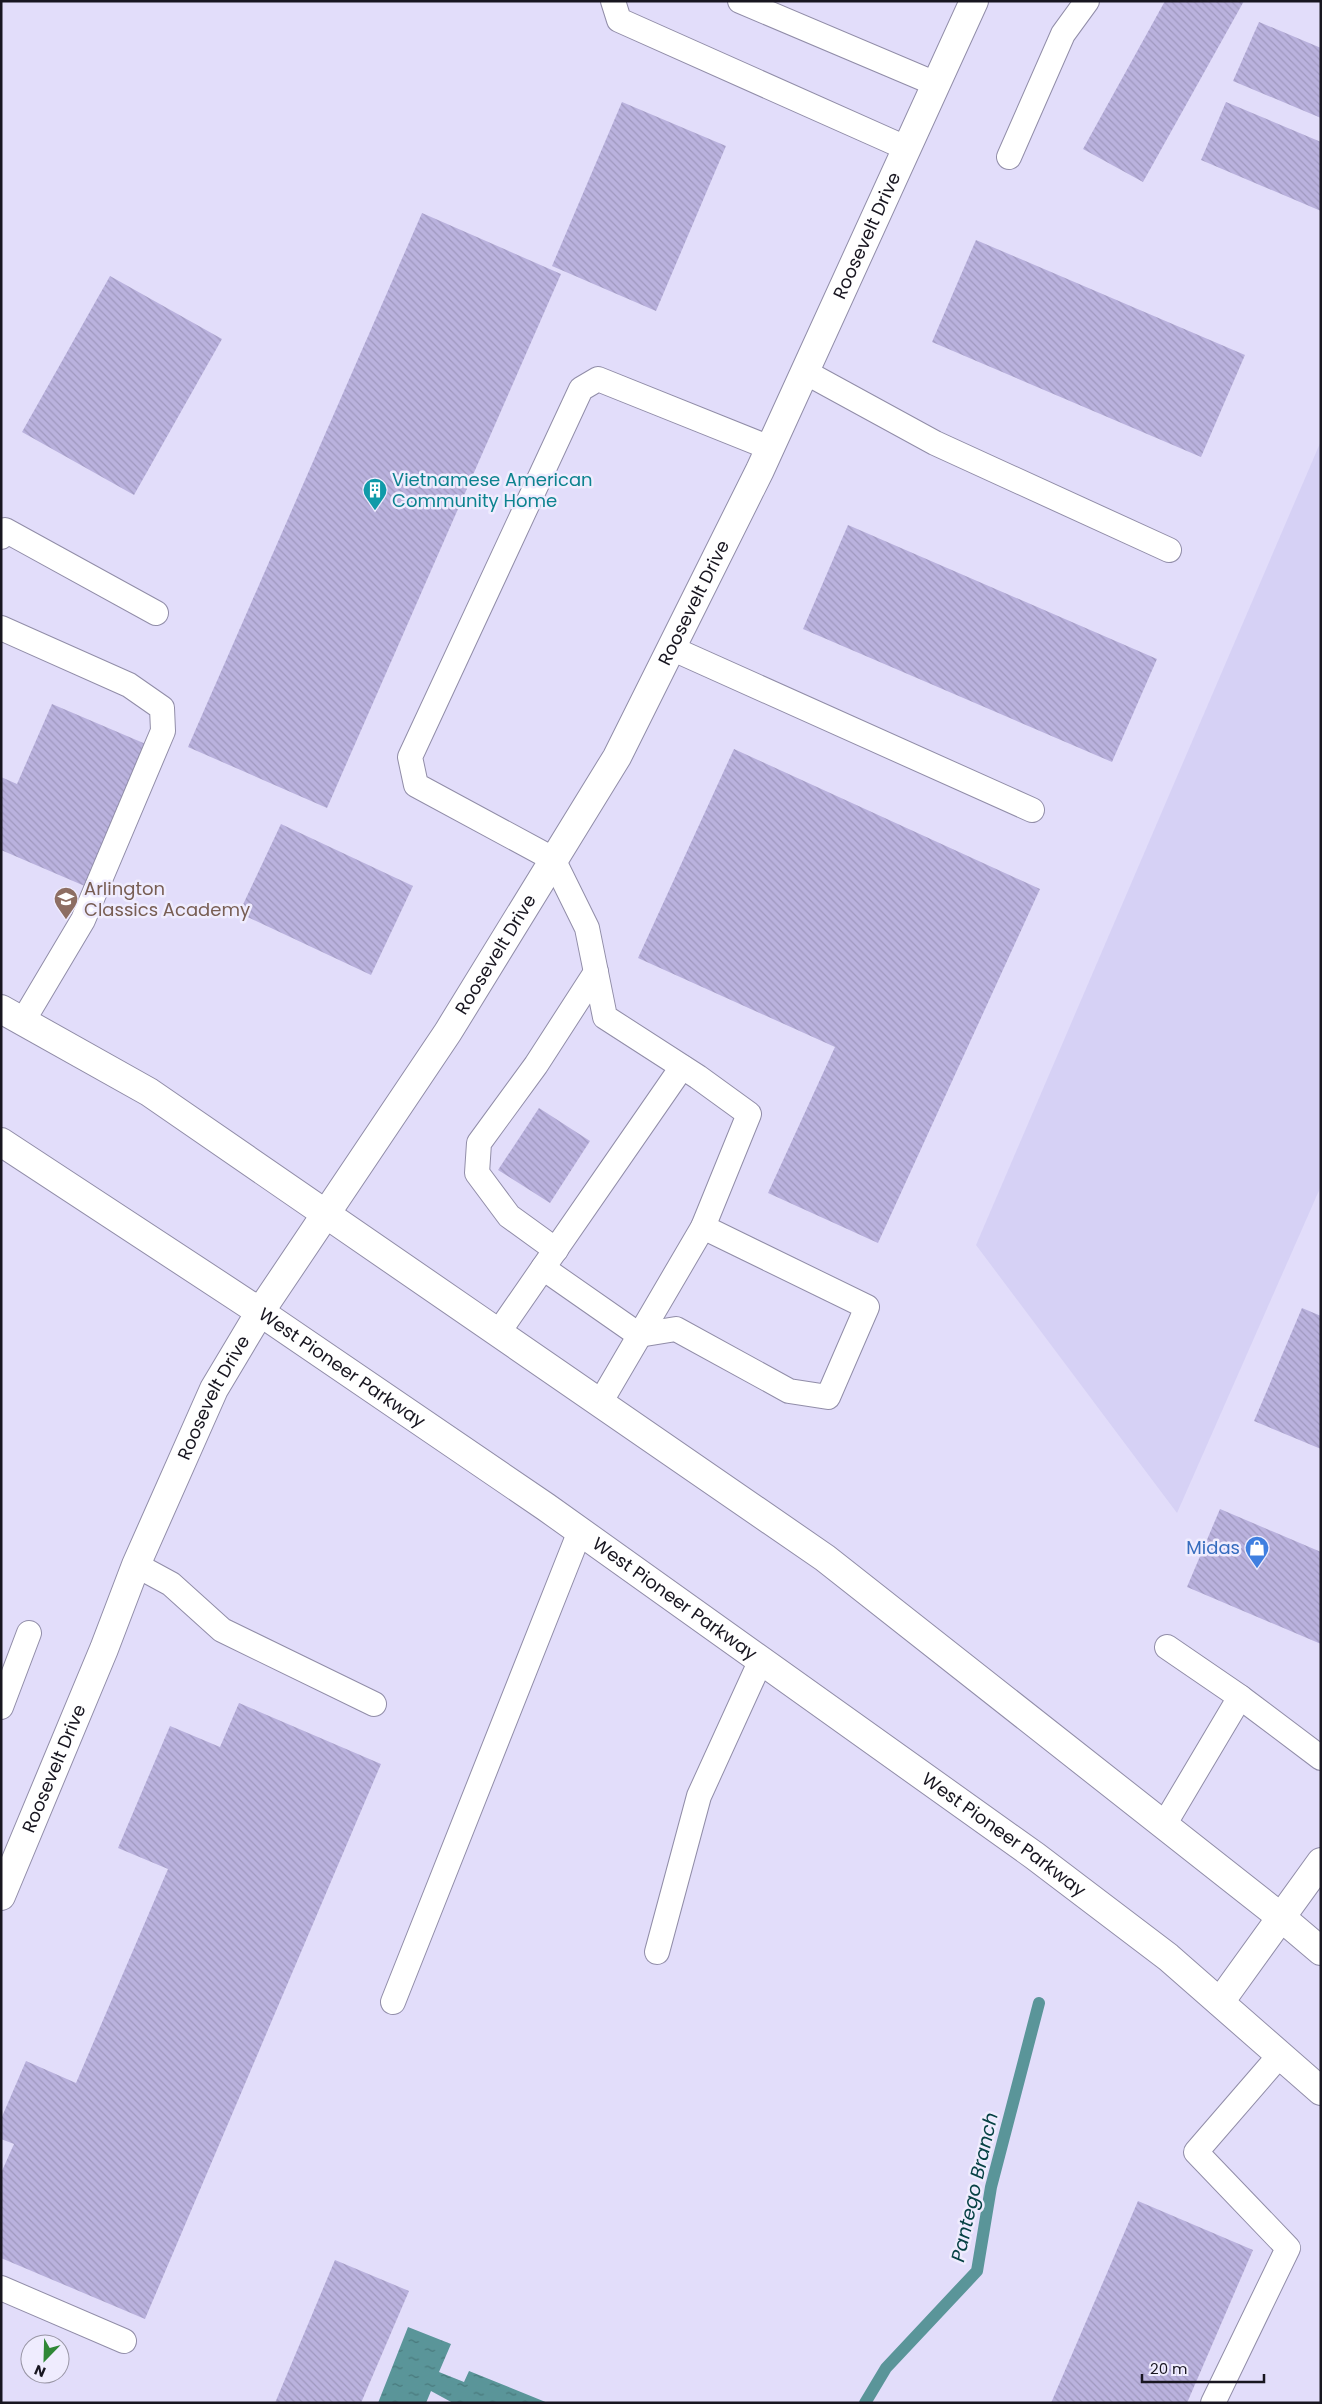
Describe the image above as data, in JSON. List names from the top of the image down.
{
  "streets": {
    "main road": ["Roosevelt Drive", "West Pioneer Parkway"]
  },
  "crossings": [
    ["Roosevelt Drive", "West Pioneer Parkway"]
  ],
  "water": ["Pantego Branch"],
  "places": {
    "building": ["Vietnamese American Community Home"],
    "school or university": ["Arlington Classics Academy"],
    "shop": ["Midas"]
  },
  "scale_bar": "20 m",
  "north": "bottom left"
}
